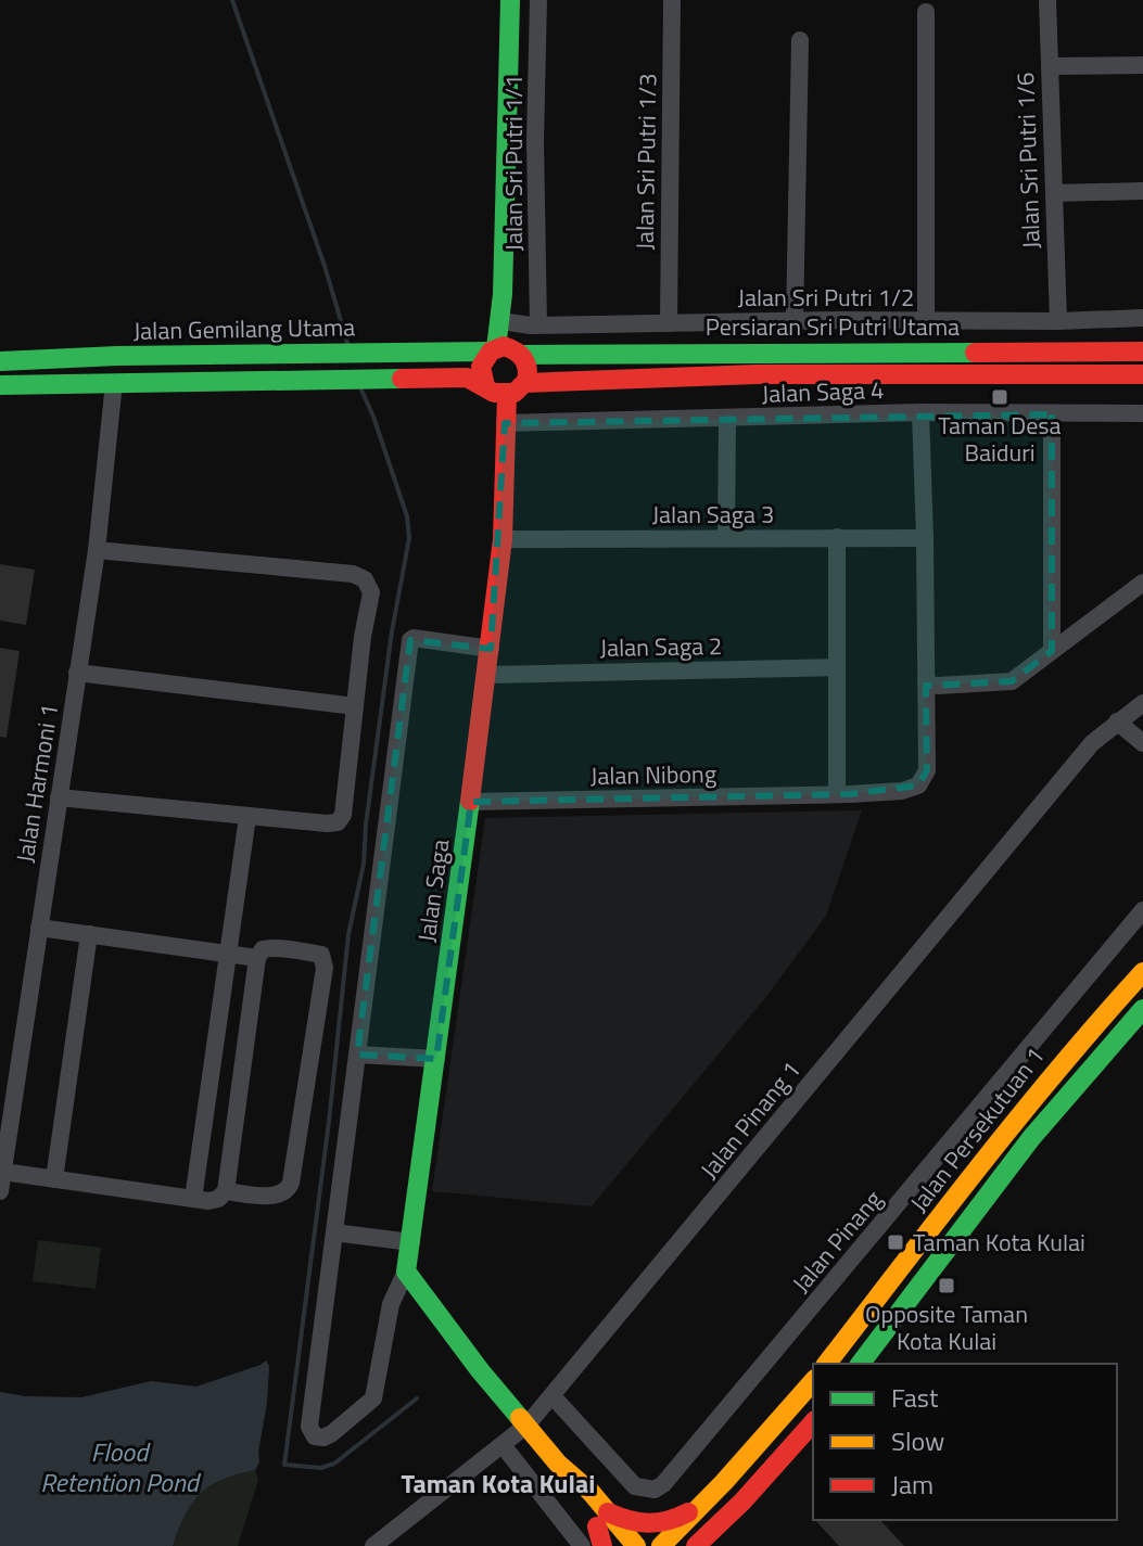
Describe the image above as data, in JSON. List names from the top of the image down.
{
  "streets": {
    "main road": [
      "Persiaran Sri Putri Utama",
      "Jalan Gemilang Utama",
      "Jalan Saga",
      "Jalan Persekutuan 1"
    ],
    "street": [
      "Jalan Sri Putri 1/6",
      "Jalan Sri Putri 1/3",
      "Jalan Sri Putri 1/1",
      "Jalan Sri Putri 1/2",
      "Jalan Saga 4",
      "Jalan Saga 3",
      "Jalan Saga 2",
      "Jalan Nibong",
      "Jalan Harmoni 1",
      "Jalan Pinang 1",
      "Jalan Pinang"
    ]
  },
  "crossings": [
    ["Jalan Sri Putri 1/6", "Jalan Sri Putri 1/2"],
    ["Jalan Sri Putri 1/3", "Jalan Sri Putri 1/2"],
    ["Jalan Sri Putri 1/1", "Jalan Sri Putri 1/2"],
    ["Persiaran Sri Putri Utama", "Jalan Gemilang Utama"],
    ["Persiaran Sri Putri Utama", "Jalan Saga"],
    ["Jalan Gemilang Utama", "Jalan Saga"],
    ["Jalan Saga 4", "Jalan Saga"],
    ["Jalan Saga 3", "Jalan Saga"],
    ["Jalan Saga 2", "Jalan Saga"],
    ["Jalan Nibong", "Jalan Saga"],
    ["Jalan Pinang 1", "Jalan Pinang"]
  ],
  "districts": ["Taman Kota Kulai"],
  "water": ["Flood Retention Pond"],
  "places": {
    "transit": ["Taman Desa Baiduri", "Taman Kota Kulai", "Opposite Taman Kota Kulai"]
  },
  "legend": ["Fast", "Slow", "Jam"]
}
